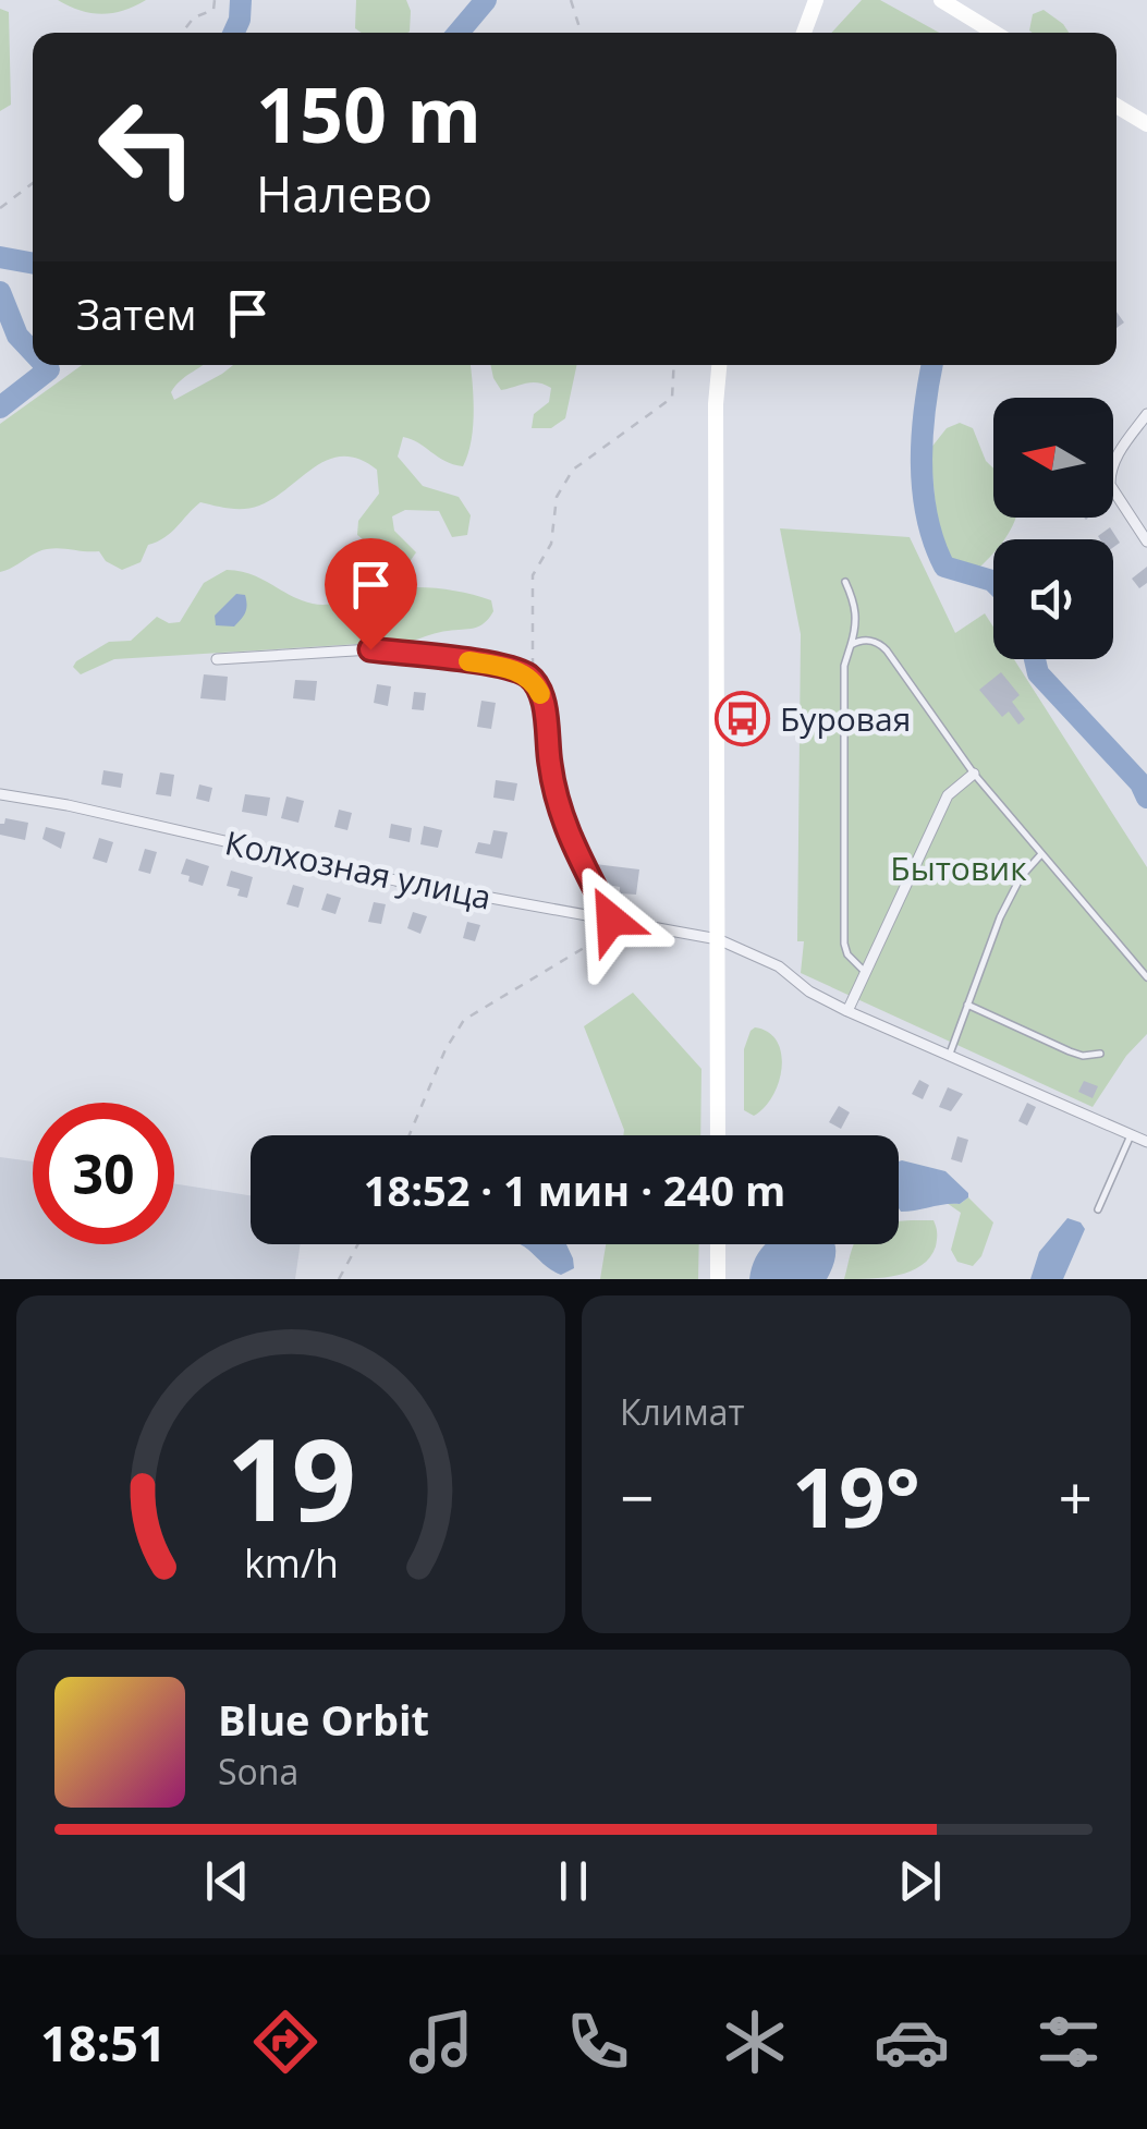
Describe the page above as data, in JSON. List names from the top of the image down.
{
  "streets": {
    "street": ["Колхозная улица"]
  },
  "parks": ["Бытовик"],
  "places": {
    "bus stop": ["Буровая"]
  },
  "north": "left",
  "page": {
    "turn": ["150 m", "Налево"],
    "then": "Затем",
    "limit": "30",
    "trip": "18:52 · 1 мин · 240 m",
    "tile": "Климат",
    "heat": ["−", "19°", "+"],
    "song": ["Blue Orbit", "Sona"],
    "tabs": "18:51",
    "gauge": ["19", "km/h"]
  }
}
